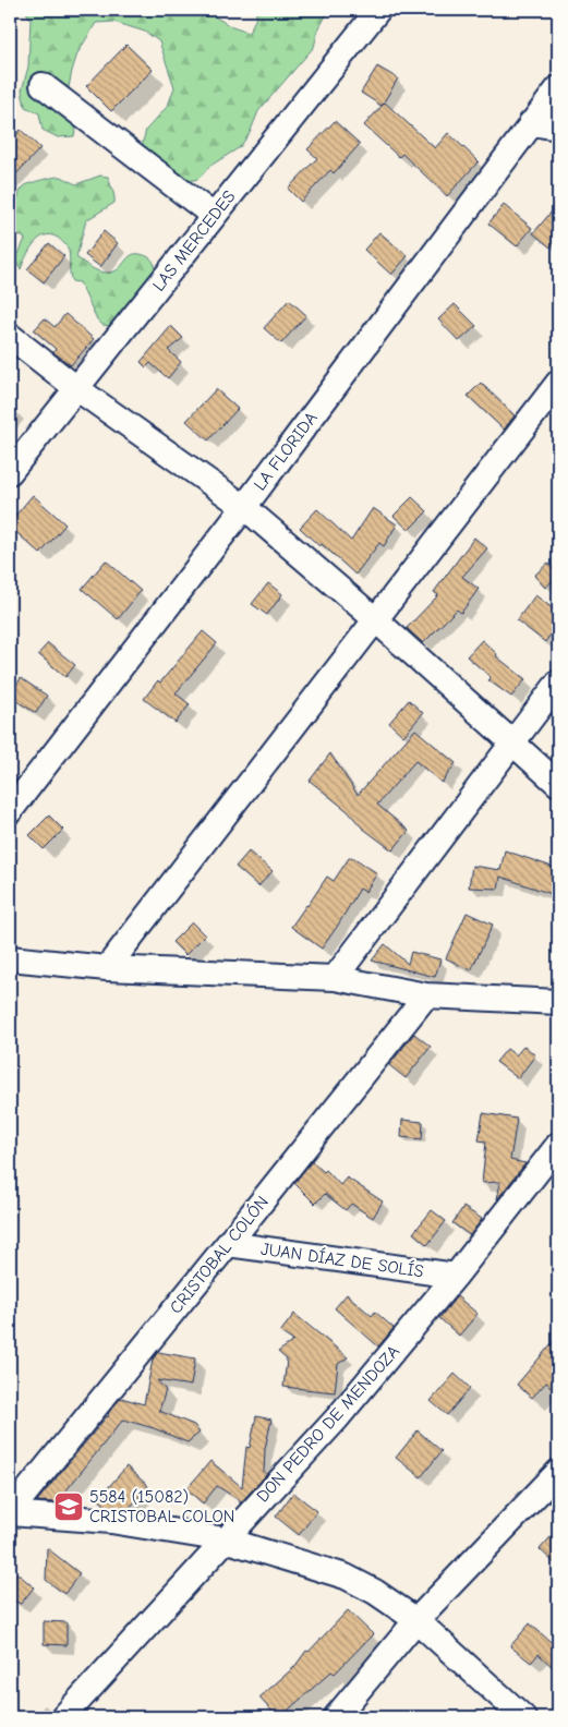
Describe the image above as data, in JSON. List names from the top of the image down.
{
  "streets": {
    "street": [
      "LAS MERCEDES",
      "LA FLORIDA",
      "CRISTOBAL COLÓN",
      "JUAN DÍAZ DE SOLÍS",
      "DON PEDRO DE MENDOZA"
    ]
  },
  "crossings": [
    ["CRISTOBAL COLÓN", "JUAN DÍAZ DE SOLÍS"],
    ["JUAN DÍAZ DE SOLÍS", "DON PEDRO DE MENDOZA"]
  ],
  "places": {
    "school or university": ["5584 (15082) CRISTOBAL COLON"]
  }
}
